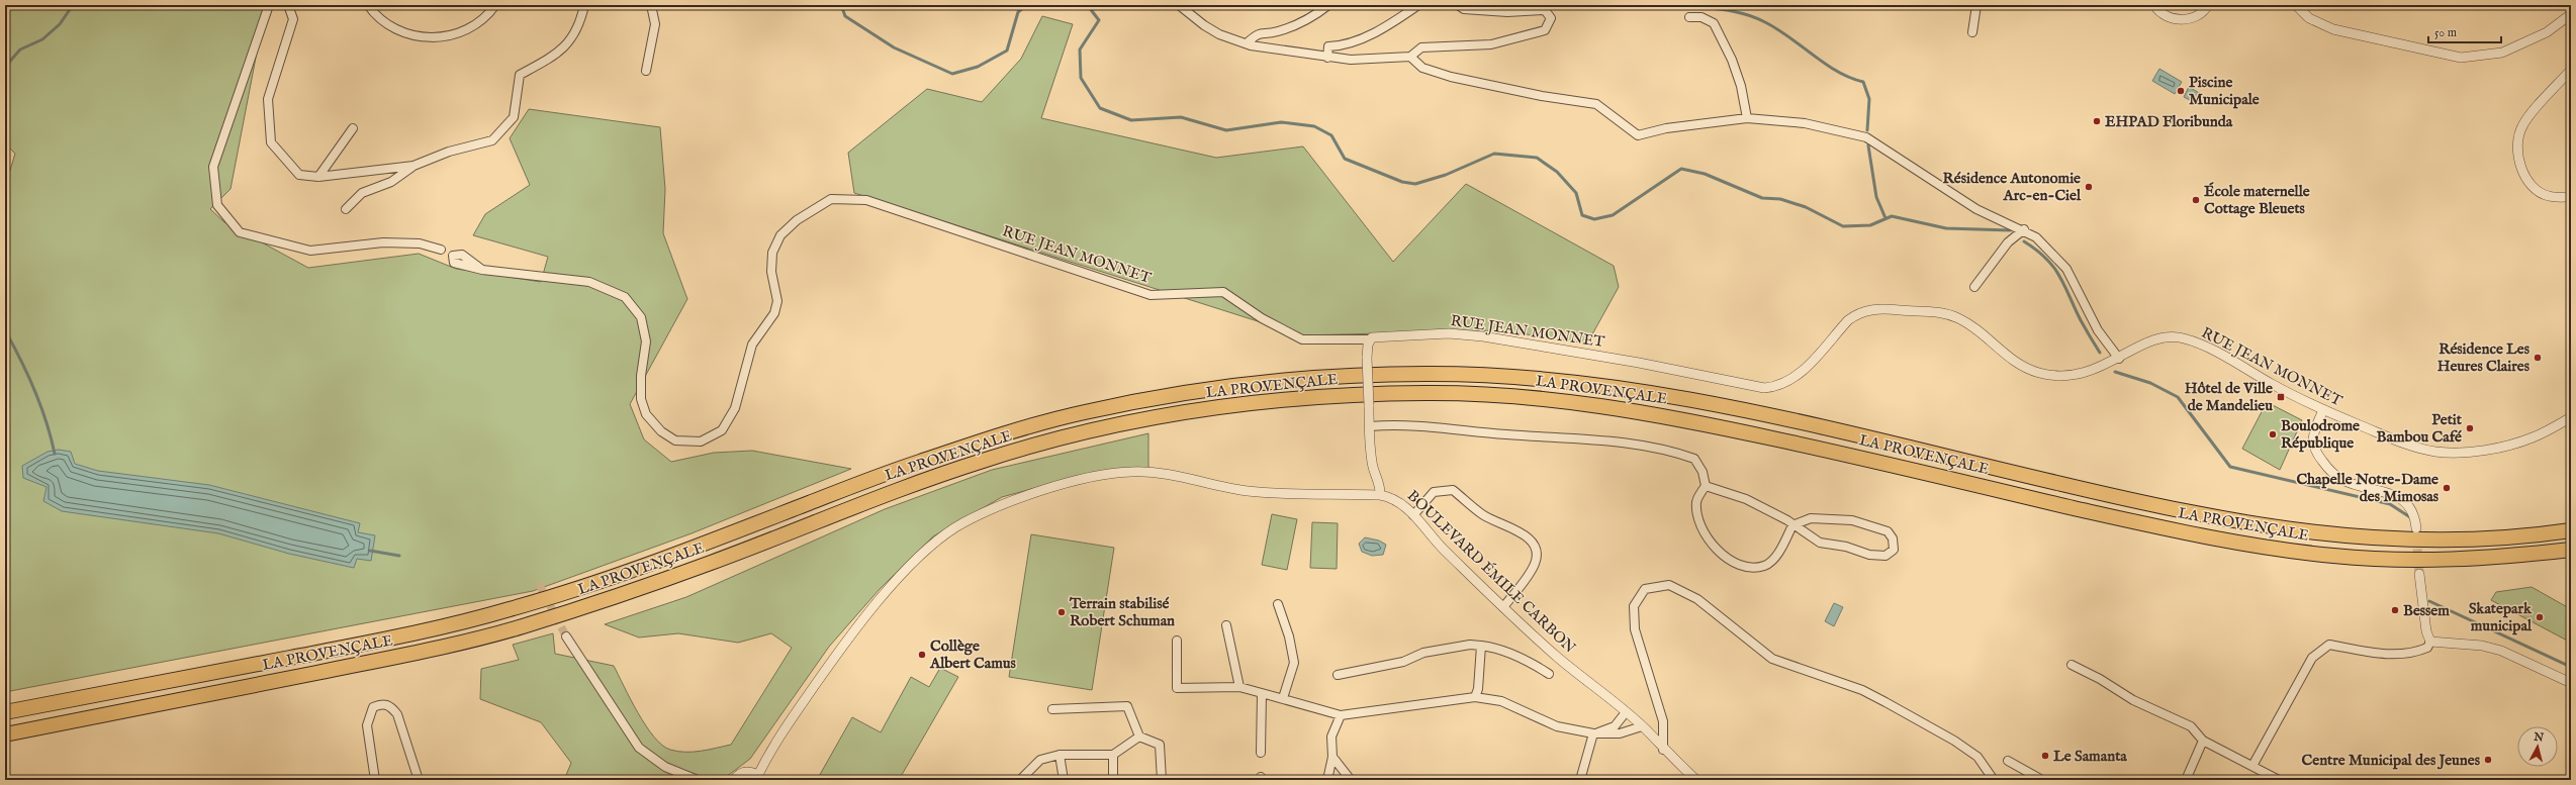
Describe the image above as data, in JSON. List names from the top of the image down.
{
  "streets": {
    "highway": ["LA PROVENÇALE"],
    "street": ["RUE JEAN MONNET", "BOULEVARD ÉMILE CARBON"]
  },
  "places": {
    "other": [
      "Piscine Municipale",
      "EHPAD Floribunda",
      "Résidence Autonomie Arc-en-Ciel",
      "École maternelle Cottage Bleuets",
      "Résidence Les Heures Claires",
      "Petit Bambou Café",
      "Boulodrome République",
      "Chapelle Notre-Dame des Mimosas",
      "Bessem",
      "Terrain stabilisé Robert Schuman",
      "Skatepark municipal",
      "Collège Albert Camus",
      "Le Samanta",
      "Centre Municipal des Jeunes"
    ],
    "transit": ["Hôtel de Ville de Mandelieu"]
  },
  "scale_bar": "50 m",
  "north": "top"
}
